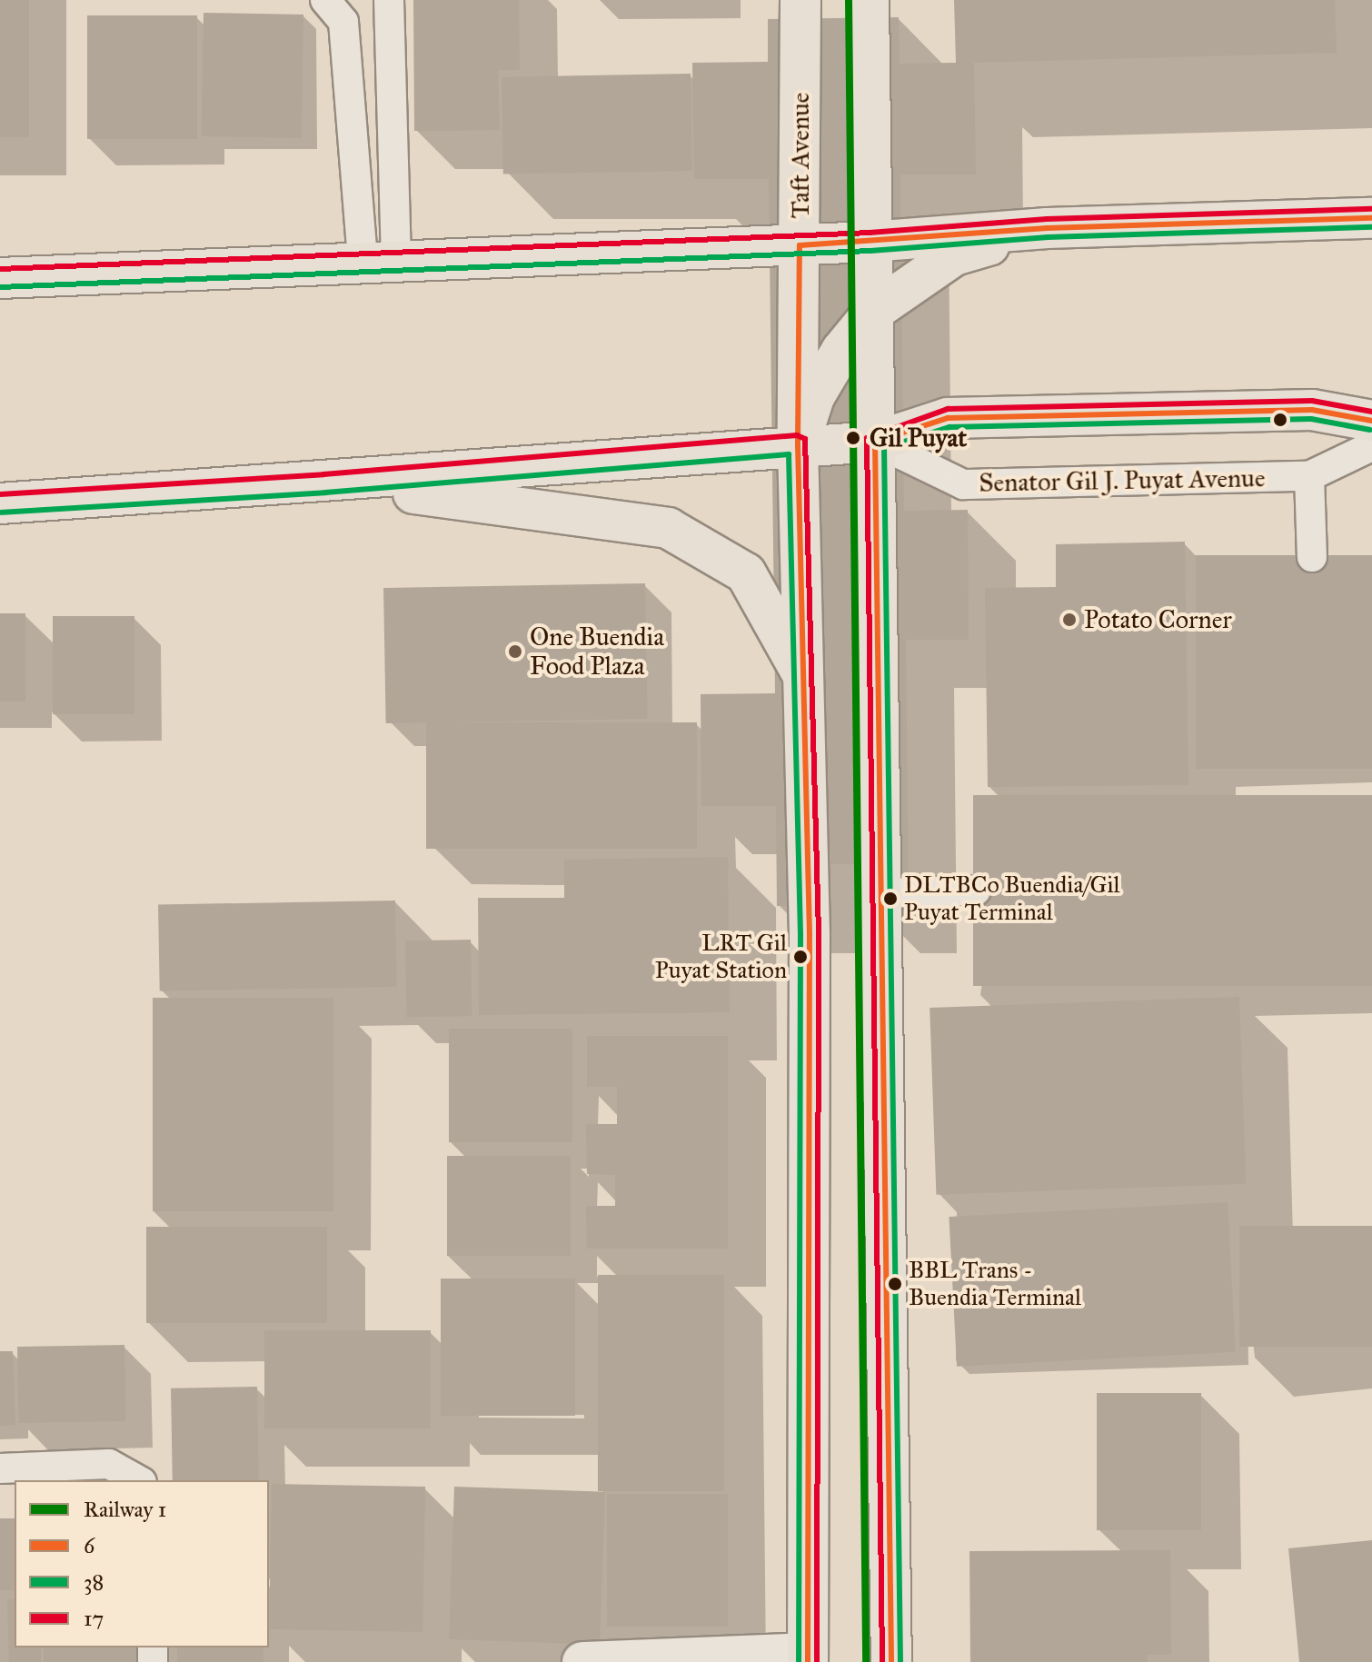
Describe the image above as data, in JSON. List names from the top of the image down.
{
  "streets": {
    "main road": ["Taft Avenue", "Senator Gil J. Puyat Avenue"]
  },
  "crossings": [
    ["Taft Avenue", "Senator Gil J. Puyat Avenue"]
  ],
  "places": [
    "Gil Puyat",
    "Potato Corner",
    "One Buendia Food Plaza",
    "DLTBCo Buendia/Gil Puyat Terminal",
    "LRT Gil Puyat Station",
    "BBL Trans - Buendia Terminal"
  ],
  "lines": [
    "rail line 1",
    "transit line 17",
    "transit line 6",
    "transit line 38"
  ],
  "legend": [
    "Railway 1",
    "6",
    "38",
    "17"
  ]
}
